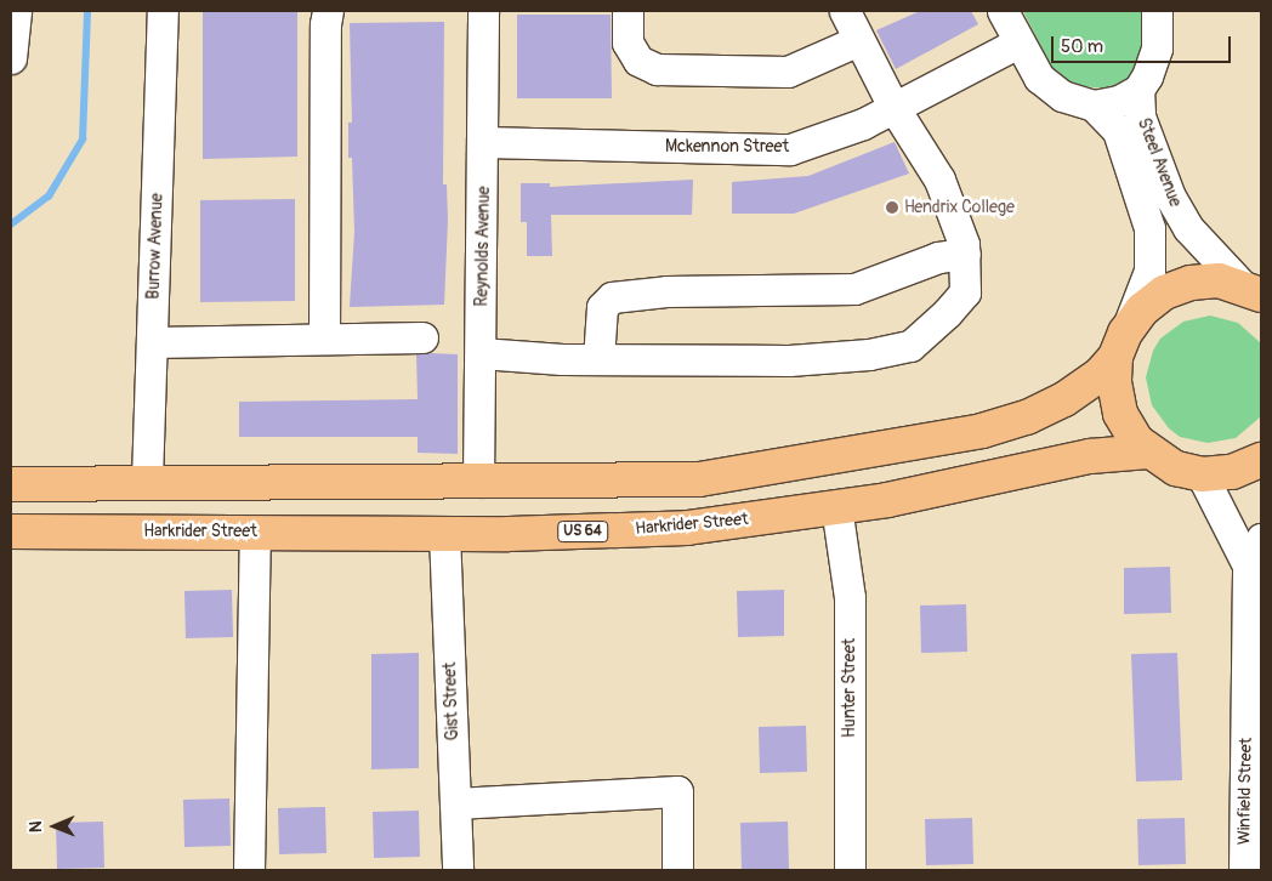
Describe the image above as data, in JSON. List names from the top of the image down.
{
  "streets": {
    "main road": ["Harkrider Street", "US 64"],
    "street": [
      "Mckennon Street",
      "Steel Avenue",
      "Burrow Avenue",
      "Reynolds Avenue",
      "Hunter Street",
      "Gist Street",
      "Winfield Street"
    ]
  },
  "crossings": [
    ["Mckennon Street", "Reynolds Avenue"],
    ["Harkrider Street", "Hunter Street"],
    ["Harkrider Street", "Gist Street"]
  ],
  "places": ["Hendrix College"],
  "scale_bar": "50 m",
  "north": "left"
}
